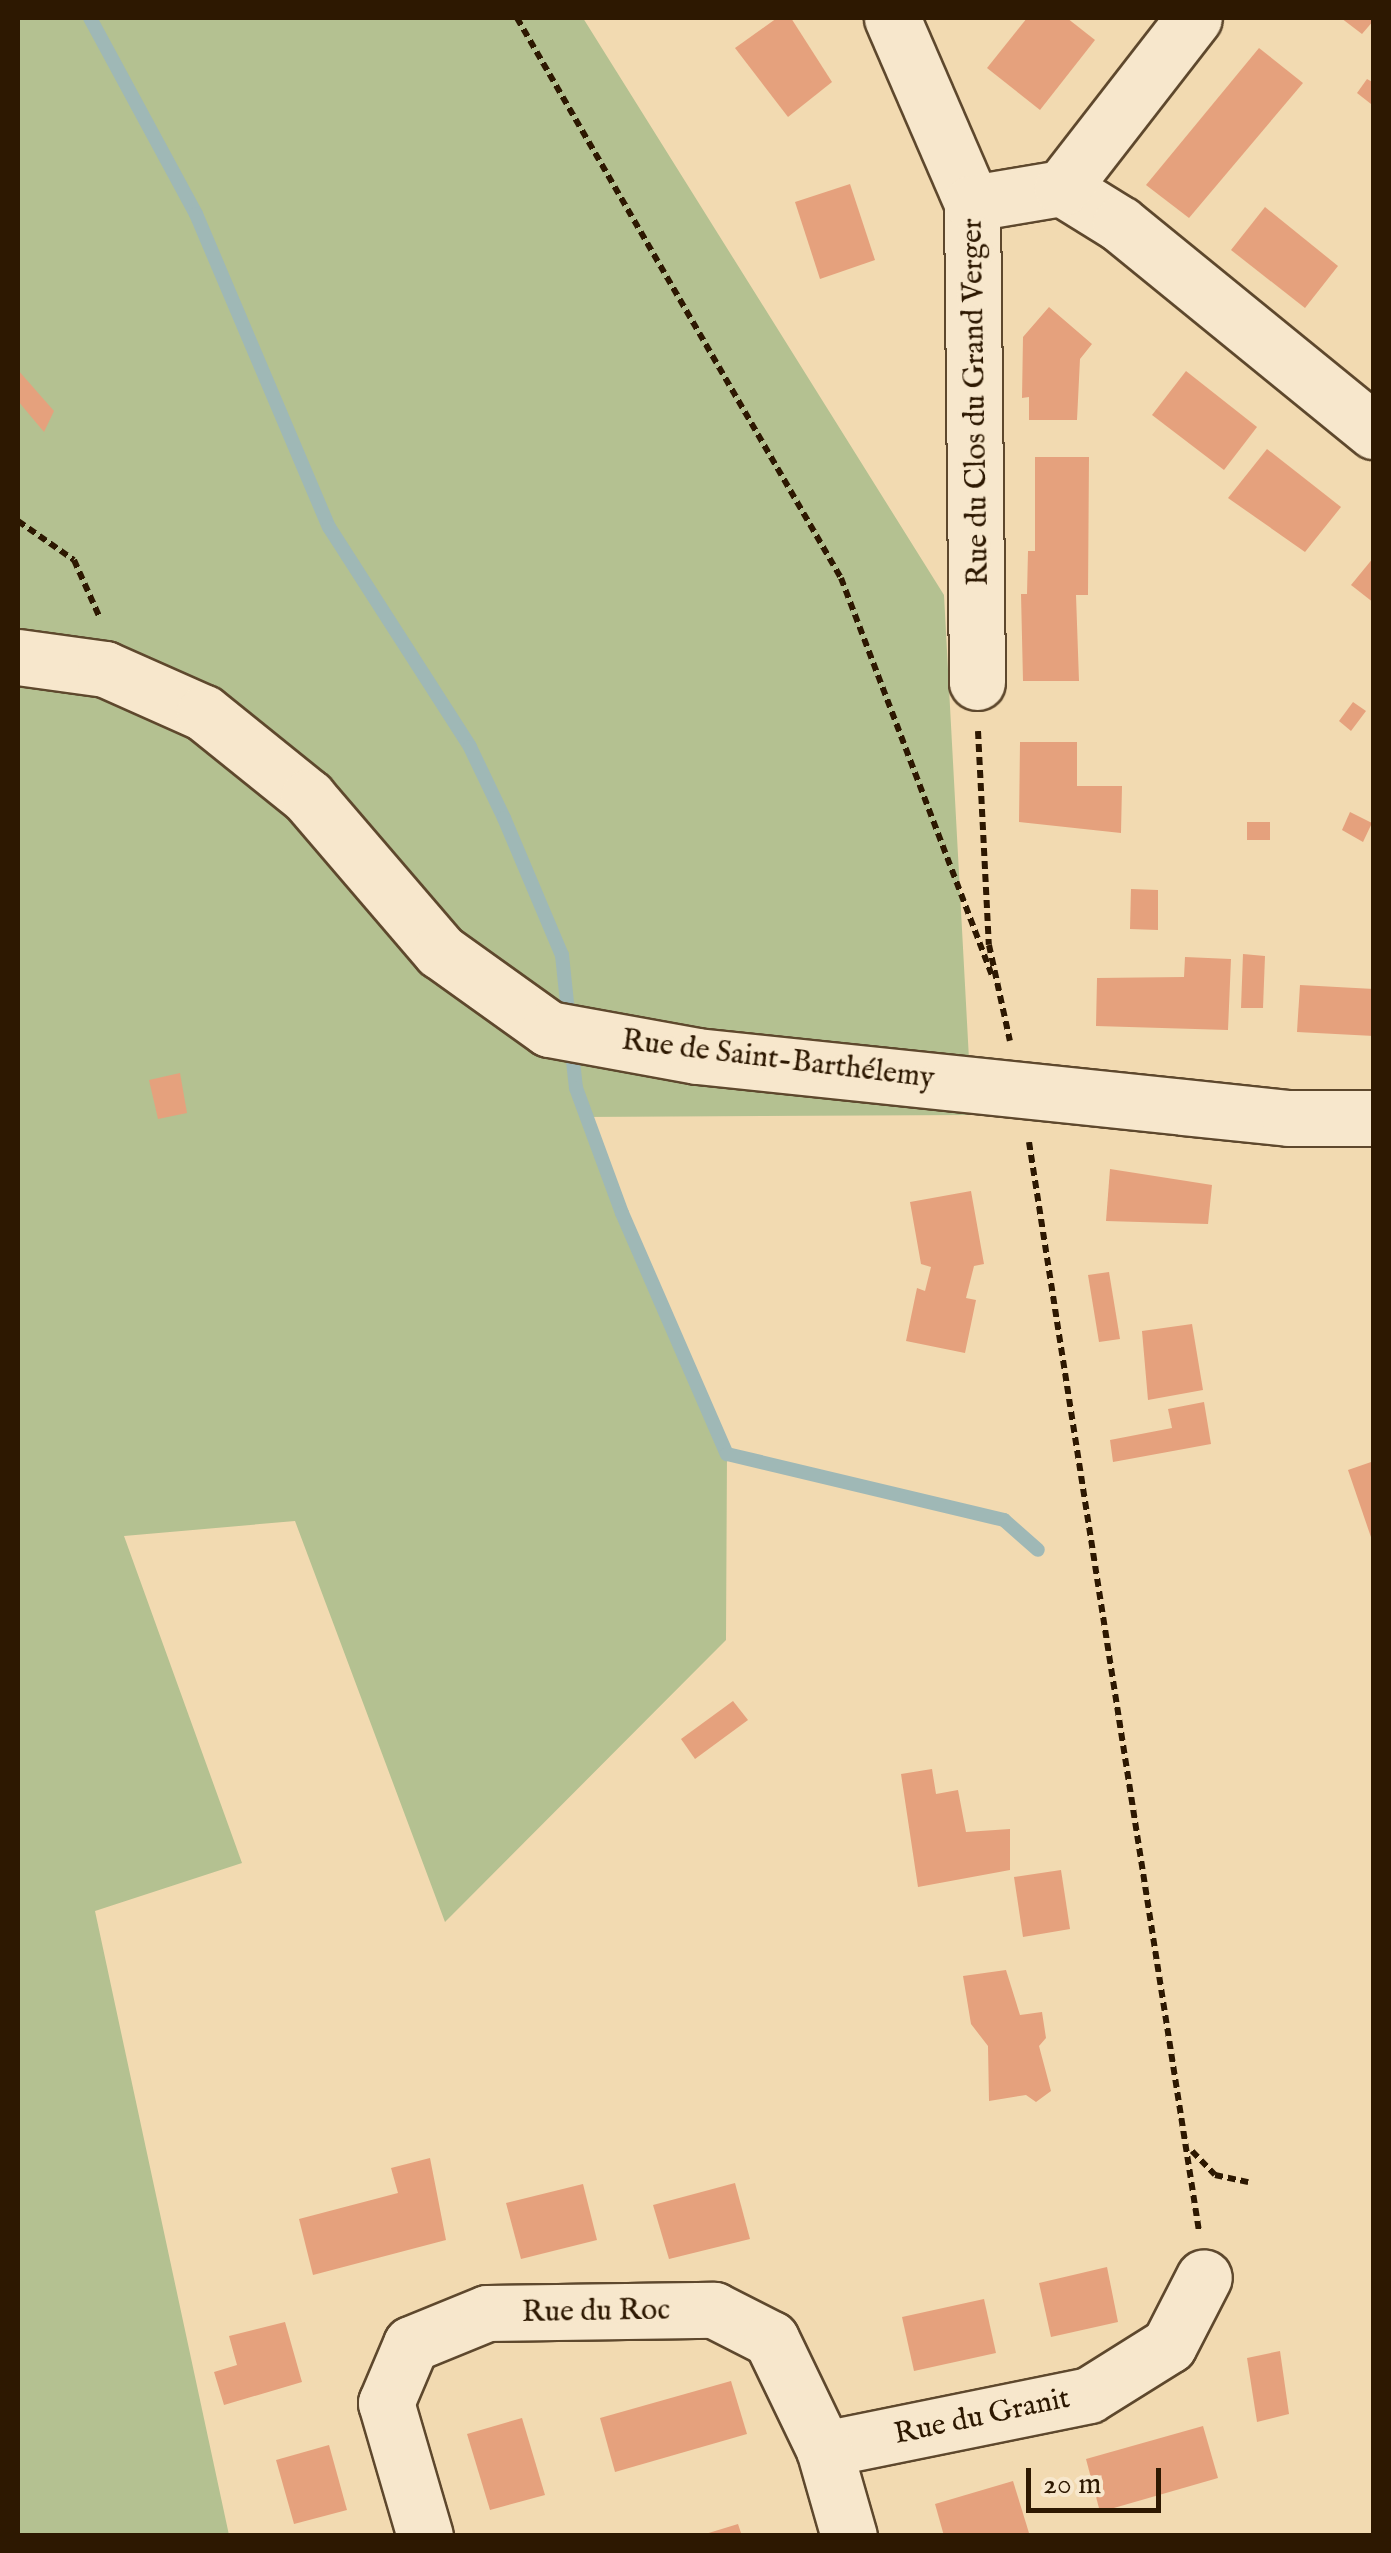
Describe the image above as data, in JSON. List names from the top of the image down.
{
  "streets": {
    "street": [
      "Rue du Clos du Grand Verger",
      "Rue de Saint-Barthélemy",
      "Rue du Roc",
      "Rue du Granit"
    ]
  },
  "crossings": [
    ["Rue du Roc", "Rue du Granit"]
  ],
  "scale_bar": "20 m"
}
